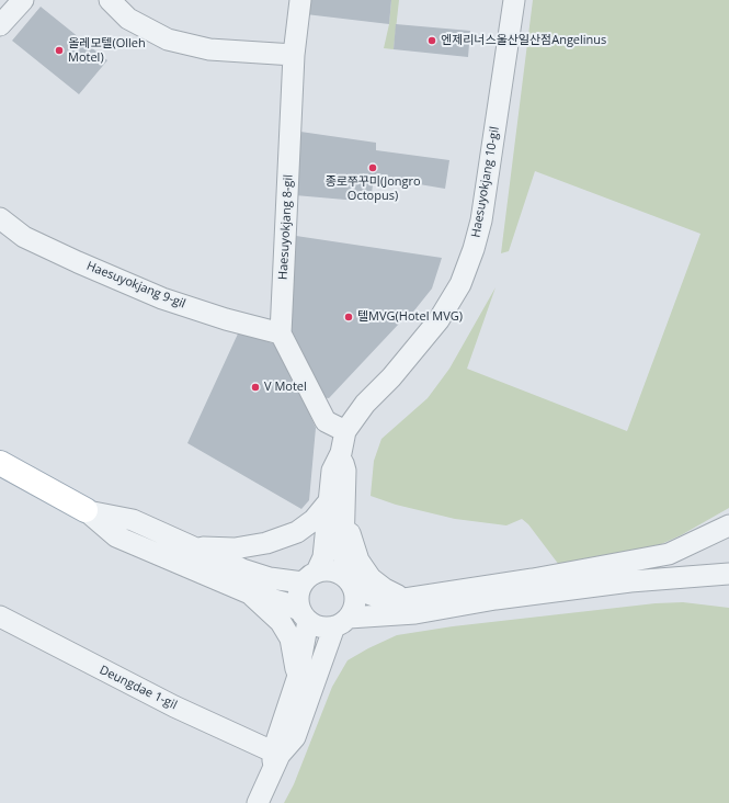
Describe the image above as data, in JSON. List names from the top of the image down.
{
  "streets": {
    "street": [
      "Haesuyokjang 10-gil",
      "Haesuyokjang 8-gil",
      "Haesuyokjang 9-gil",
      "Deungdae 1-gil"
    ]
  },
  "crossings": [
    ["Haesuyokjang 10-gil", "Haesuyokjang 8-gil"],
    ["Haesuyokjang 8-gil", "Haesuyokjang 9-gil"]
  ],
  "places": [
    "엔제리너스울산일산점Angelinus",
    "올레모텔(Olleh Motel)",
    "종로쭈꾸미(Jongro Octopus)",
    "텔MVG(Hotel MVG)",
    "V Motel"
  ]
}
